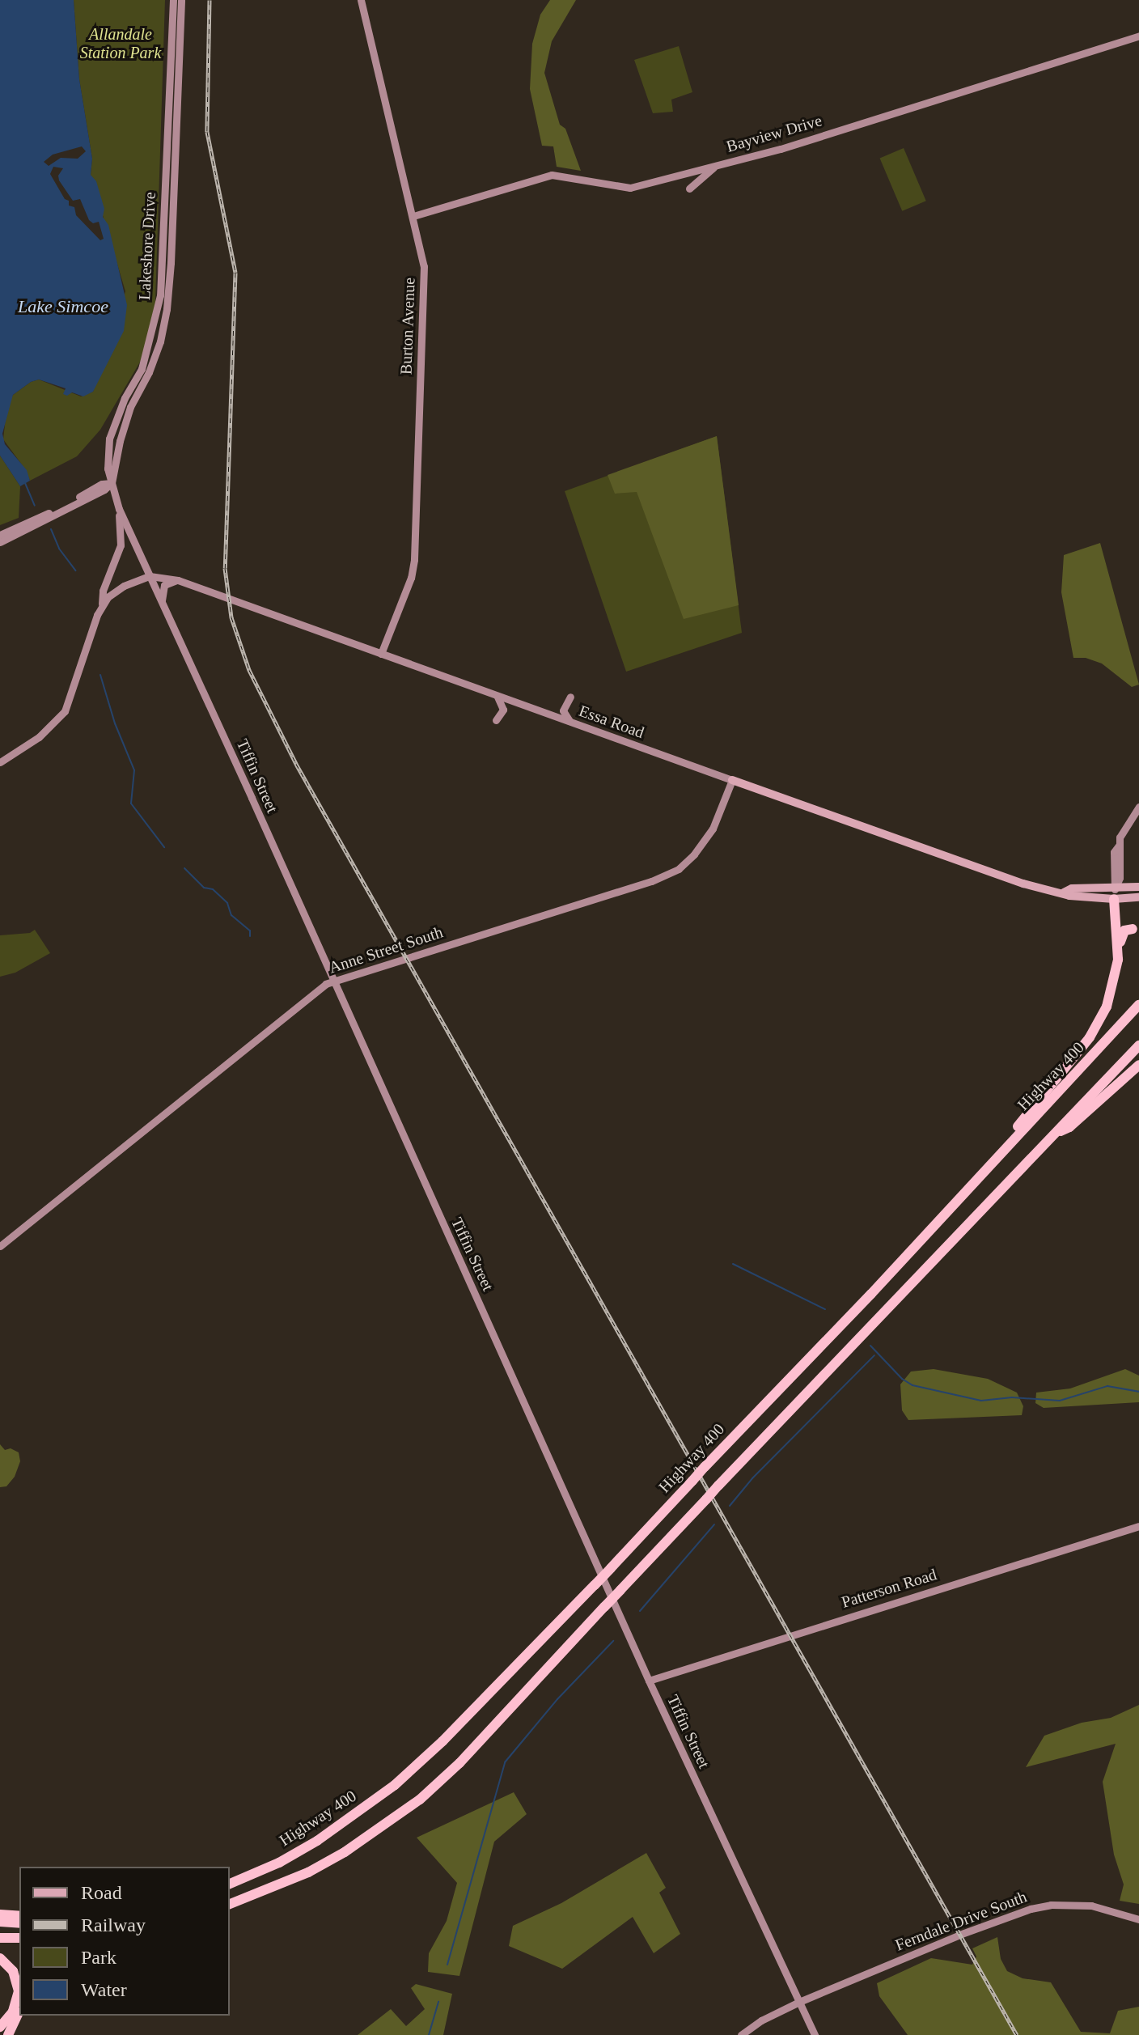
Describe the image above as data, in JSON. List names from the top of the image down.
{
  "streets": {
    "highway": ["Highway 400"],
    "main road": ["Essa Road"],
    "street": [
      "Bayview Drive",
      "Lakeshore Drive",
      "Burton Avenue",
      "Tiffin Street",
      "Anne Street South",
      "Patterson Road",
      "Ferndale Drive South"
    ]
  },
  "crossings": [
    ["Bayview Drive", "Burton Avenue"],
    ["Lakeshore Drive", "Tiffin Street"],
    ["Burton Avenue", "Essa Road"],
    ["Essa Road", "Tiffin Street"],
    ["Essa Road", "Anne Street South"],
    ["Tiffin Street", "Anne Street South"],
    ["Tiffin Street", "Patterson Road"],
    ["Tiffin Street", "Ferndale Drive South"]
  ],
  "water": ["Lake Simcoe"],
  "parks": ["Allandale Station Park"],
  "legend": [
    "Road",
    "Railway",
    "Park",
    "Water"
  ]
}
